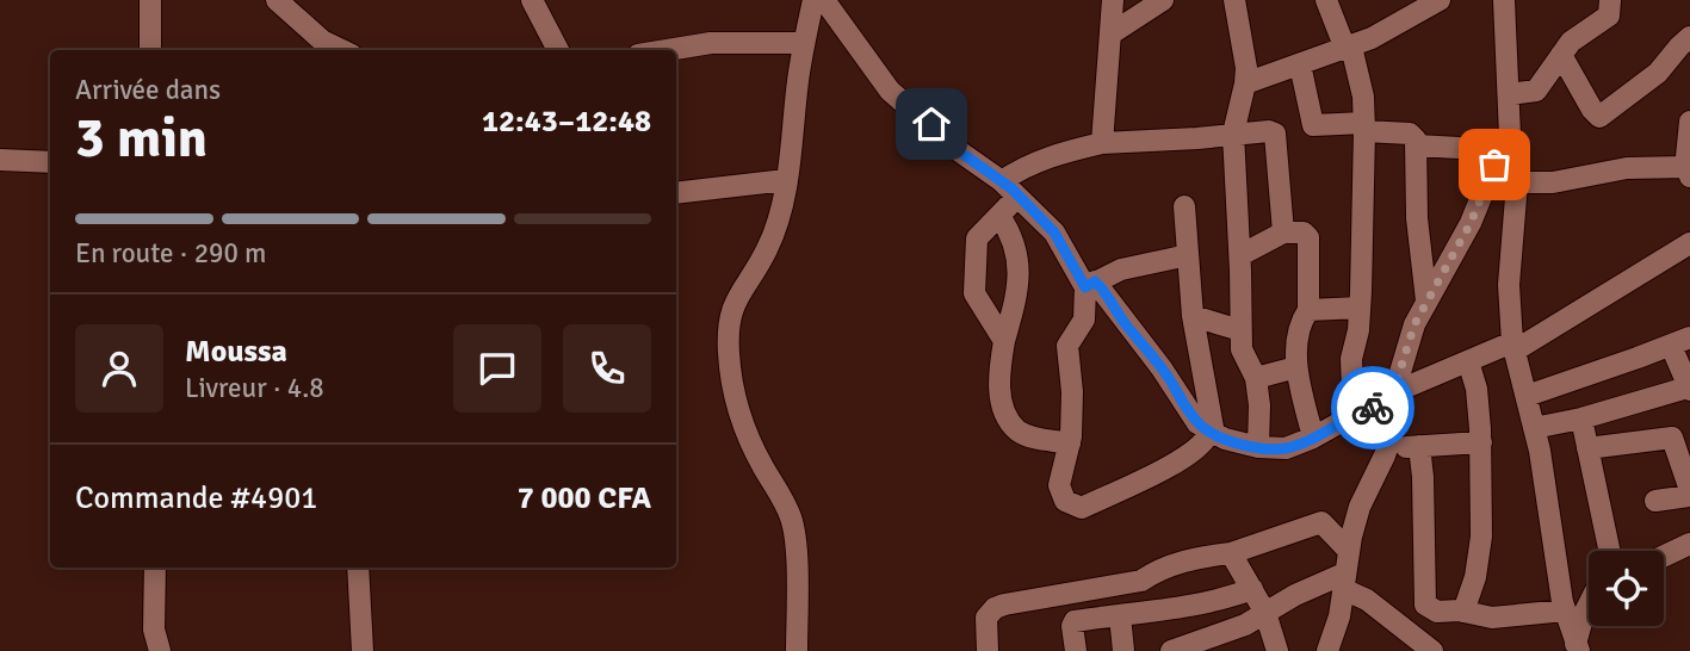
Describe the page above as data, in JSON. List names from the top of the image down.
{
  "page": {
    "heading": ["3 min", "Arrivée dans", "12:43–12:48"],
    "panel": [
      "Moussa",
      "Livreur · 4.8",
      "Commande #4901",
      "7 000 CFA"
    ],
    "bar": "En route · 290 m"
  }
}
